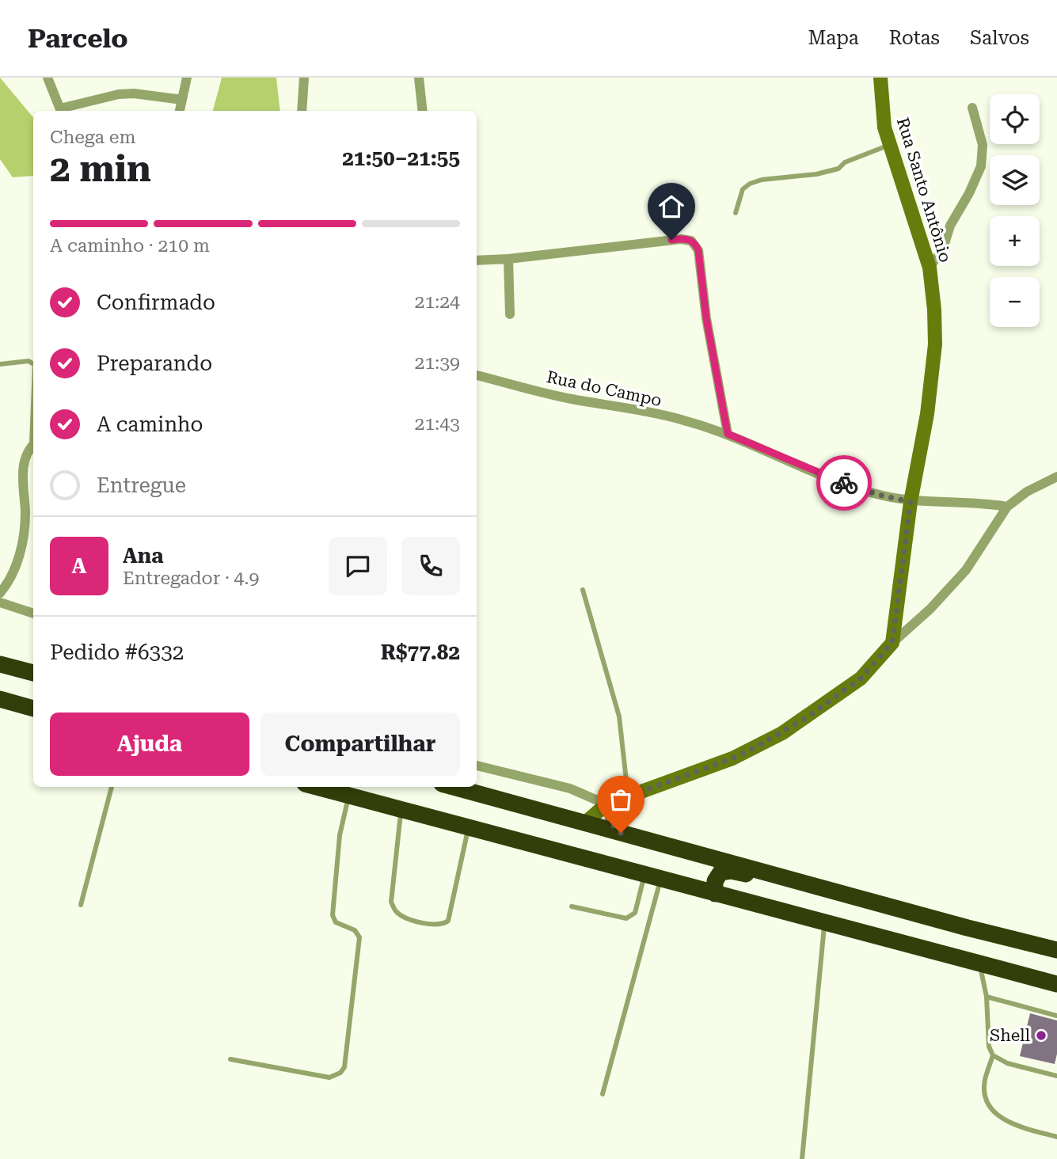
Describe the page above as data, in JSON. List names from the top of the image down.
{
  "streets": {
    "street": ["Rua Santo Antônio", "Rua do Campo"]
  },
  "crossings": [
    ["Rua Santo Antônio", "Rua do Campo"]
  ],
  "places": ["Shell"],
  "page": {
    "header": "Parcelo",
    "nav": ["Mapa", "Rotas", "Salvos"],
    "map_buttons": ["+", "−"],
    "heading": ["2 min", "Chega em", "21:50–21:55"],
    "panel": [
      "Ana",
      "Entregador · 4.9",
      "Pedido #6332",
      "R$77.82"
    ],
    "bar": "A caminho · 210 m",
    "list": [
      ["Confirmado", "21:24"],
      ["Preparando", "21:39"],
      ["A caminho", "21:43"],
      "Entregue"
    ],
    "round": "A",
    "buttons": ["Ajuda", "Compartilhar"]
  }
}
